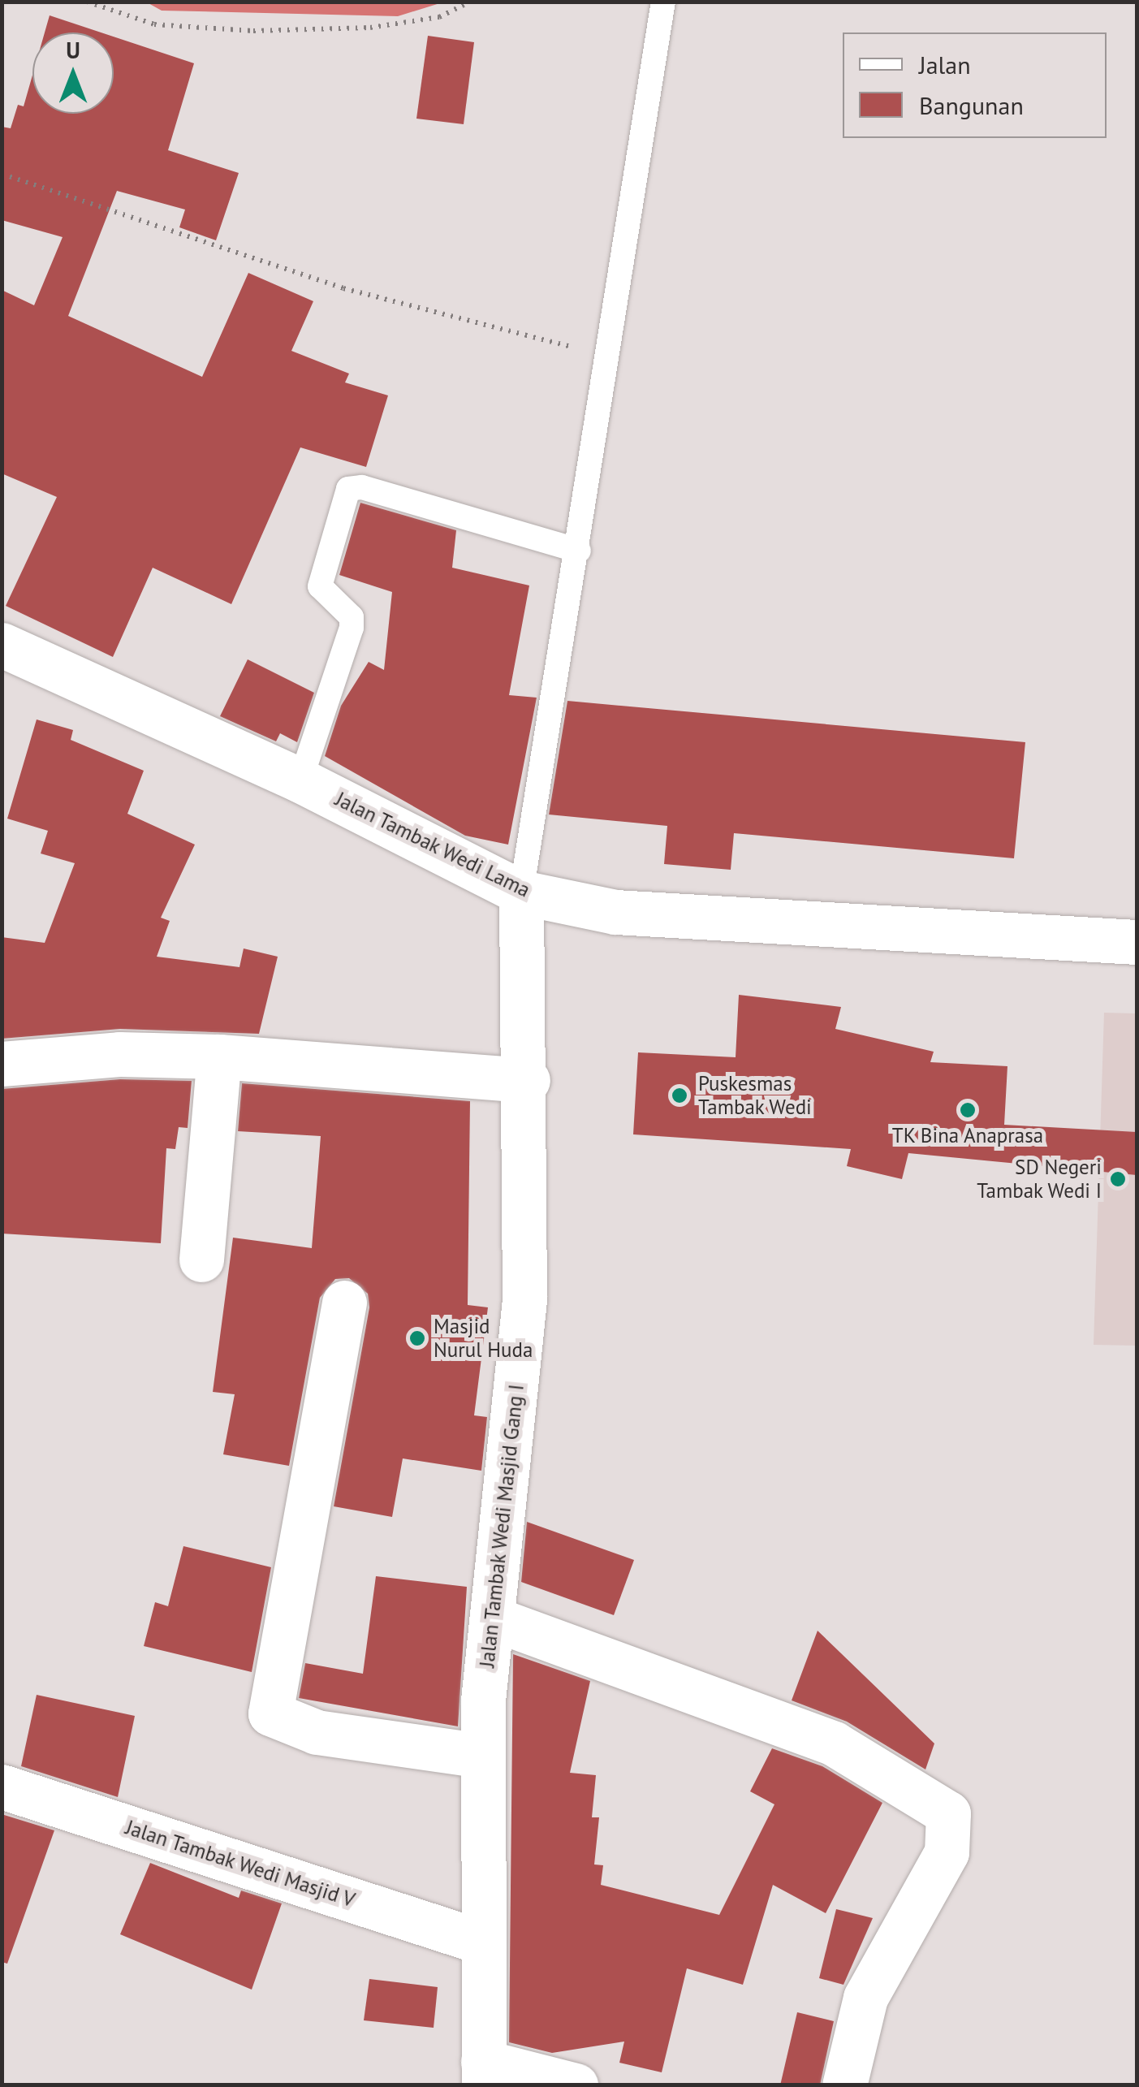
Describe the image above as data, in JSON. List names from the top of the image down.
{
  "streets": {
    "street": ["Jalan Tambak Wedi Lama", "Jalan Tambak Wedi Masjid Gang I", "Jalan Tambak Wedi Masjid V"]
  },
  "crossings": [
    ["Jalan Tambak Wedi Lama", "Jalan Tambak Wedi Masjid Gang I"],
    ["Jalan Tambak Wedi Masjid Gang I", "Jalan Tambak Wedi Masjid V"]
  ],
  "places": [
    "Puskesmas Tambak Wedi",
    "TK Bina Anaprasa",
    "SD Negeri Tambak Wedi I",
    "Masjid Nurul Huda"
  ],
  "legend": ["Jalan", "Bangunan"],
  "north": "top"
}
